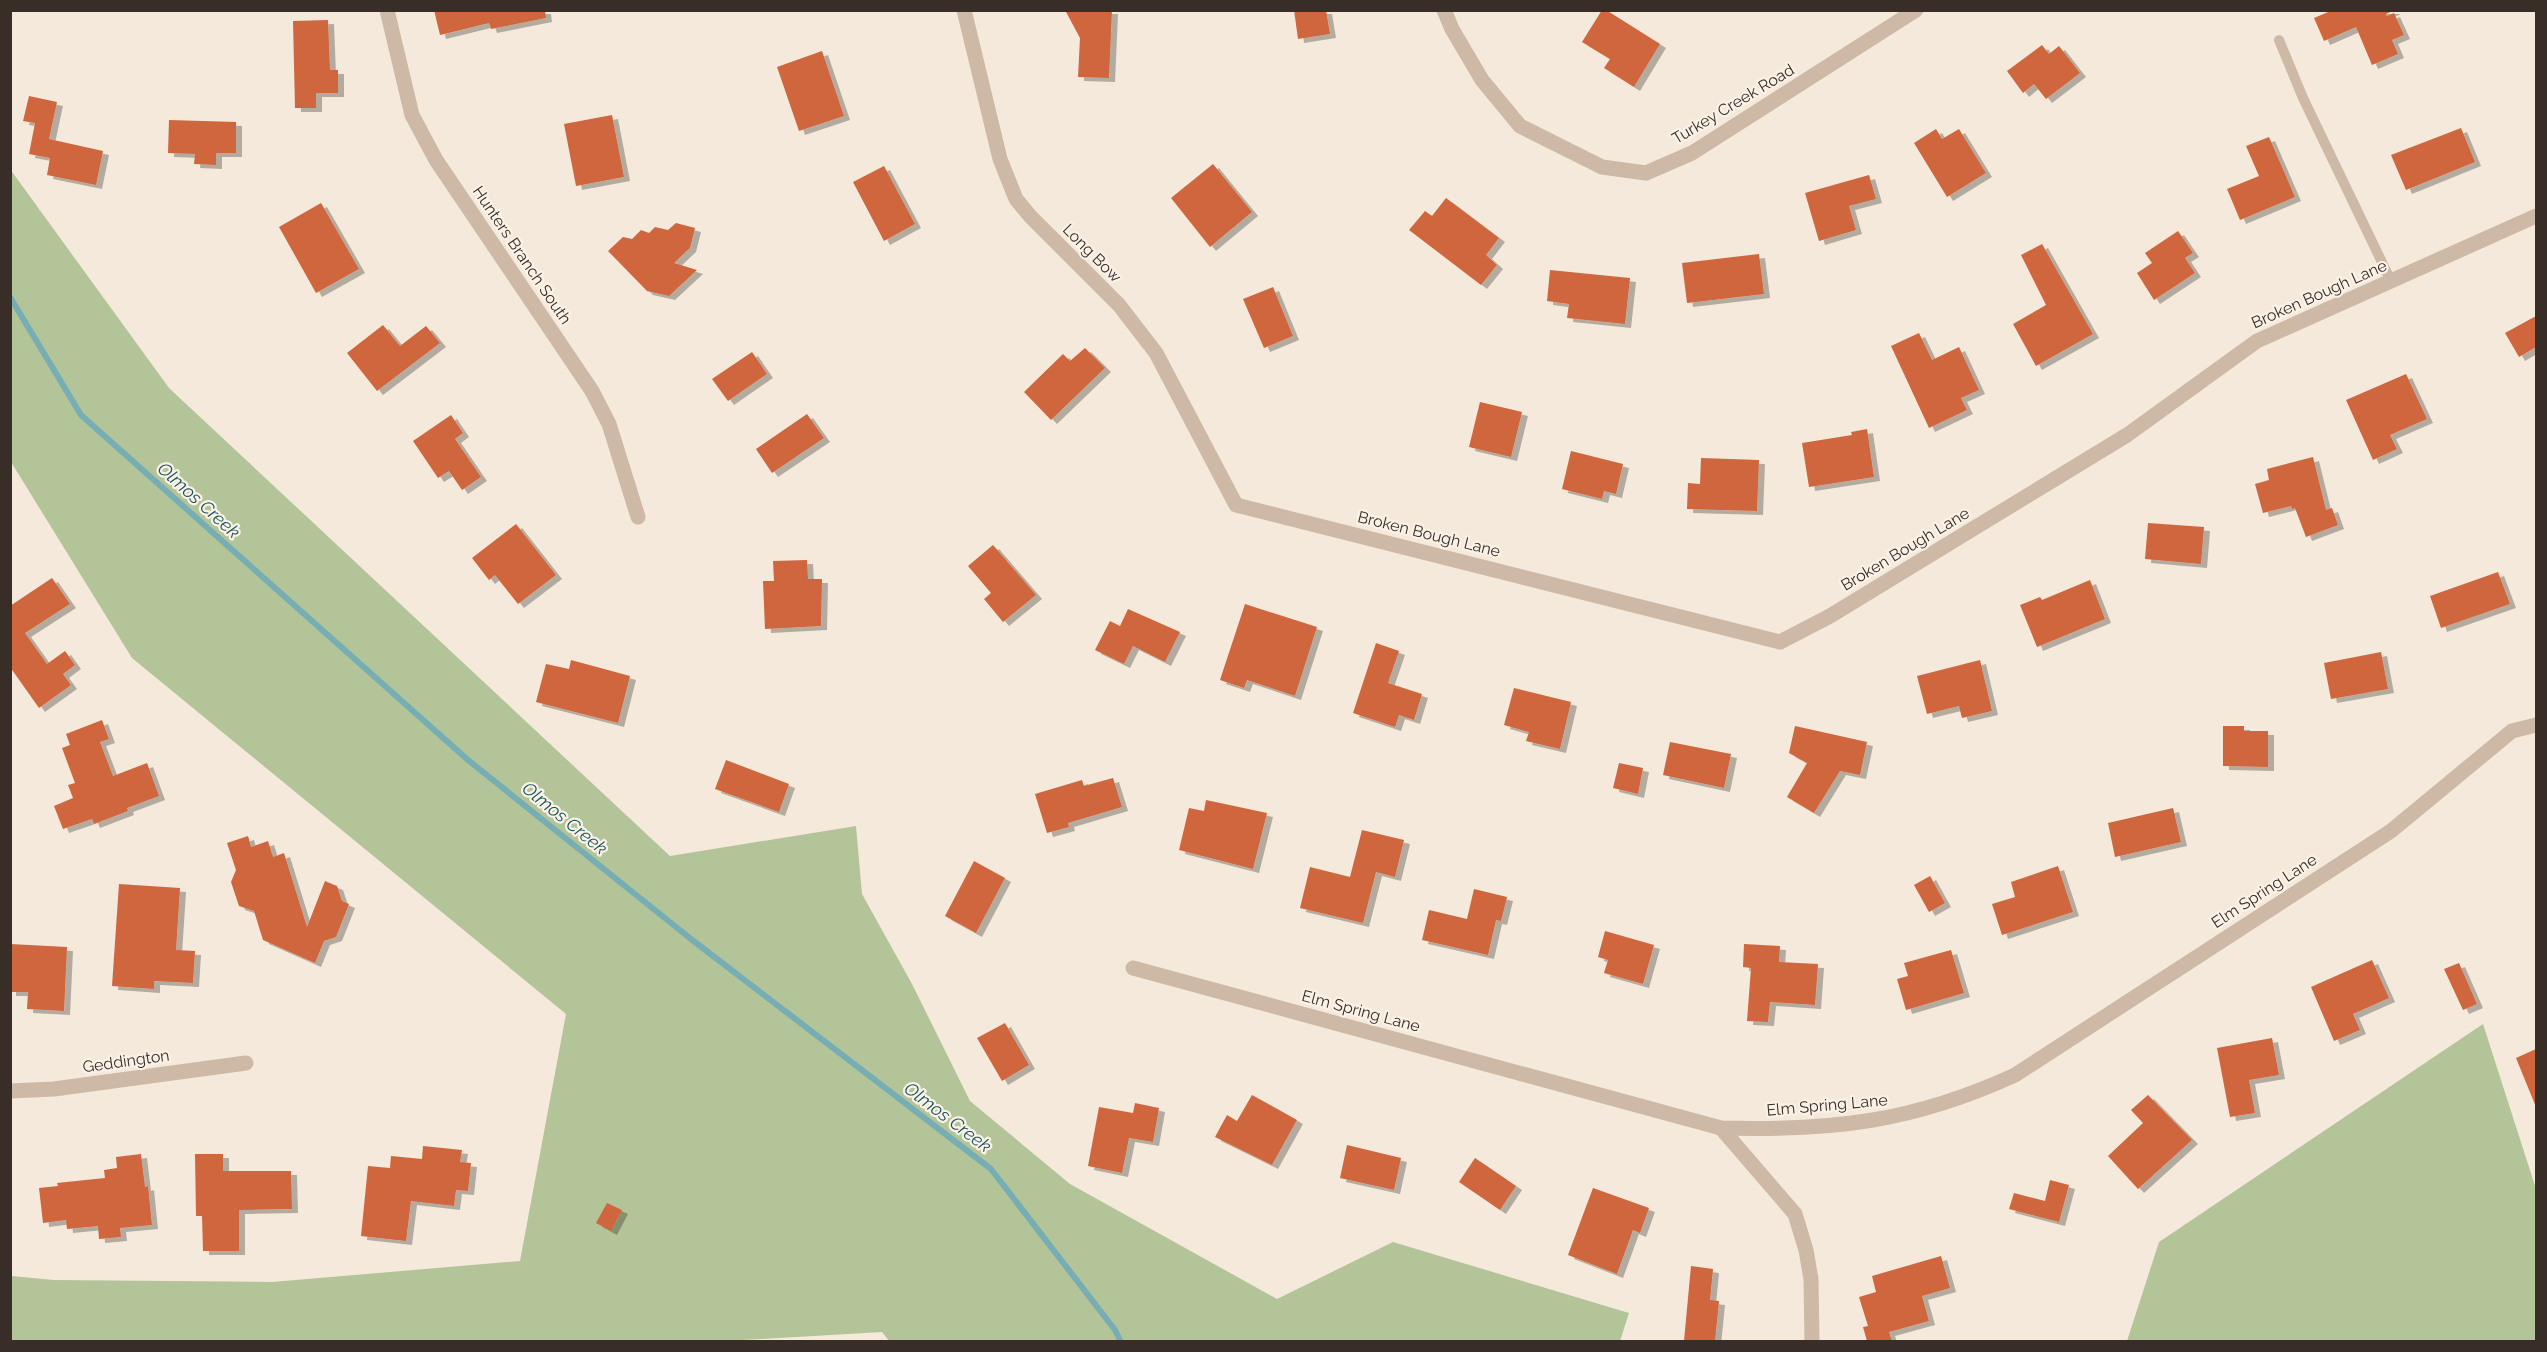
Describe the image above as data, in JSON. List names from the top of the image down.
{
  "streets": {
    "street": [
      "Turkey Creek Road",
      "Long Bow",
      "Hunters Branch South",
      "Broken Bough Lane",
      "Elm Spring Lane",
      "Geddington"
    ]
  },
  "crossings": [
    ["Long Bow", "Broken Bough Lane"]
  ],
  "water": ["Olmos Creek"]
}
